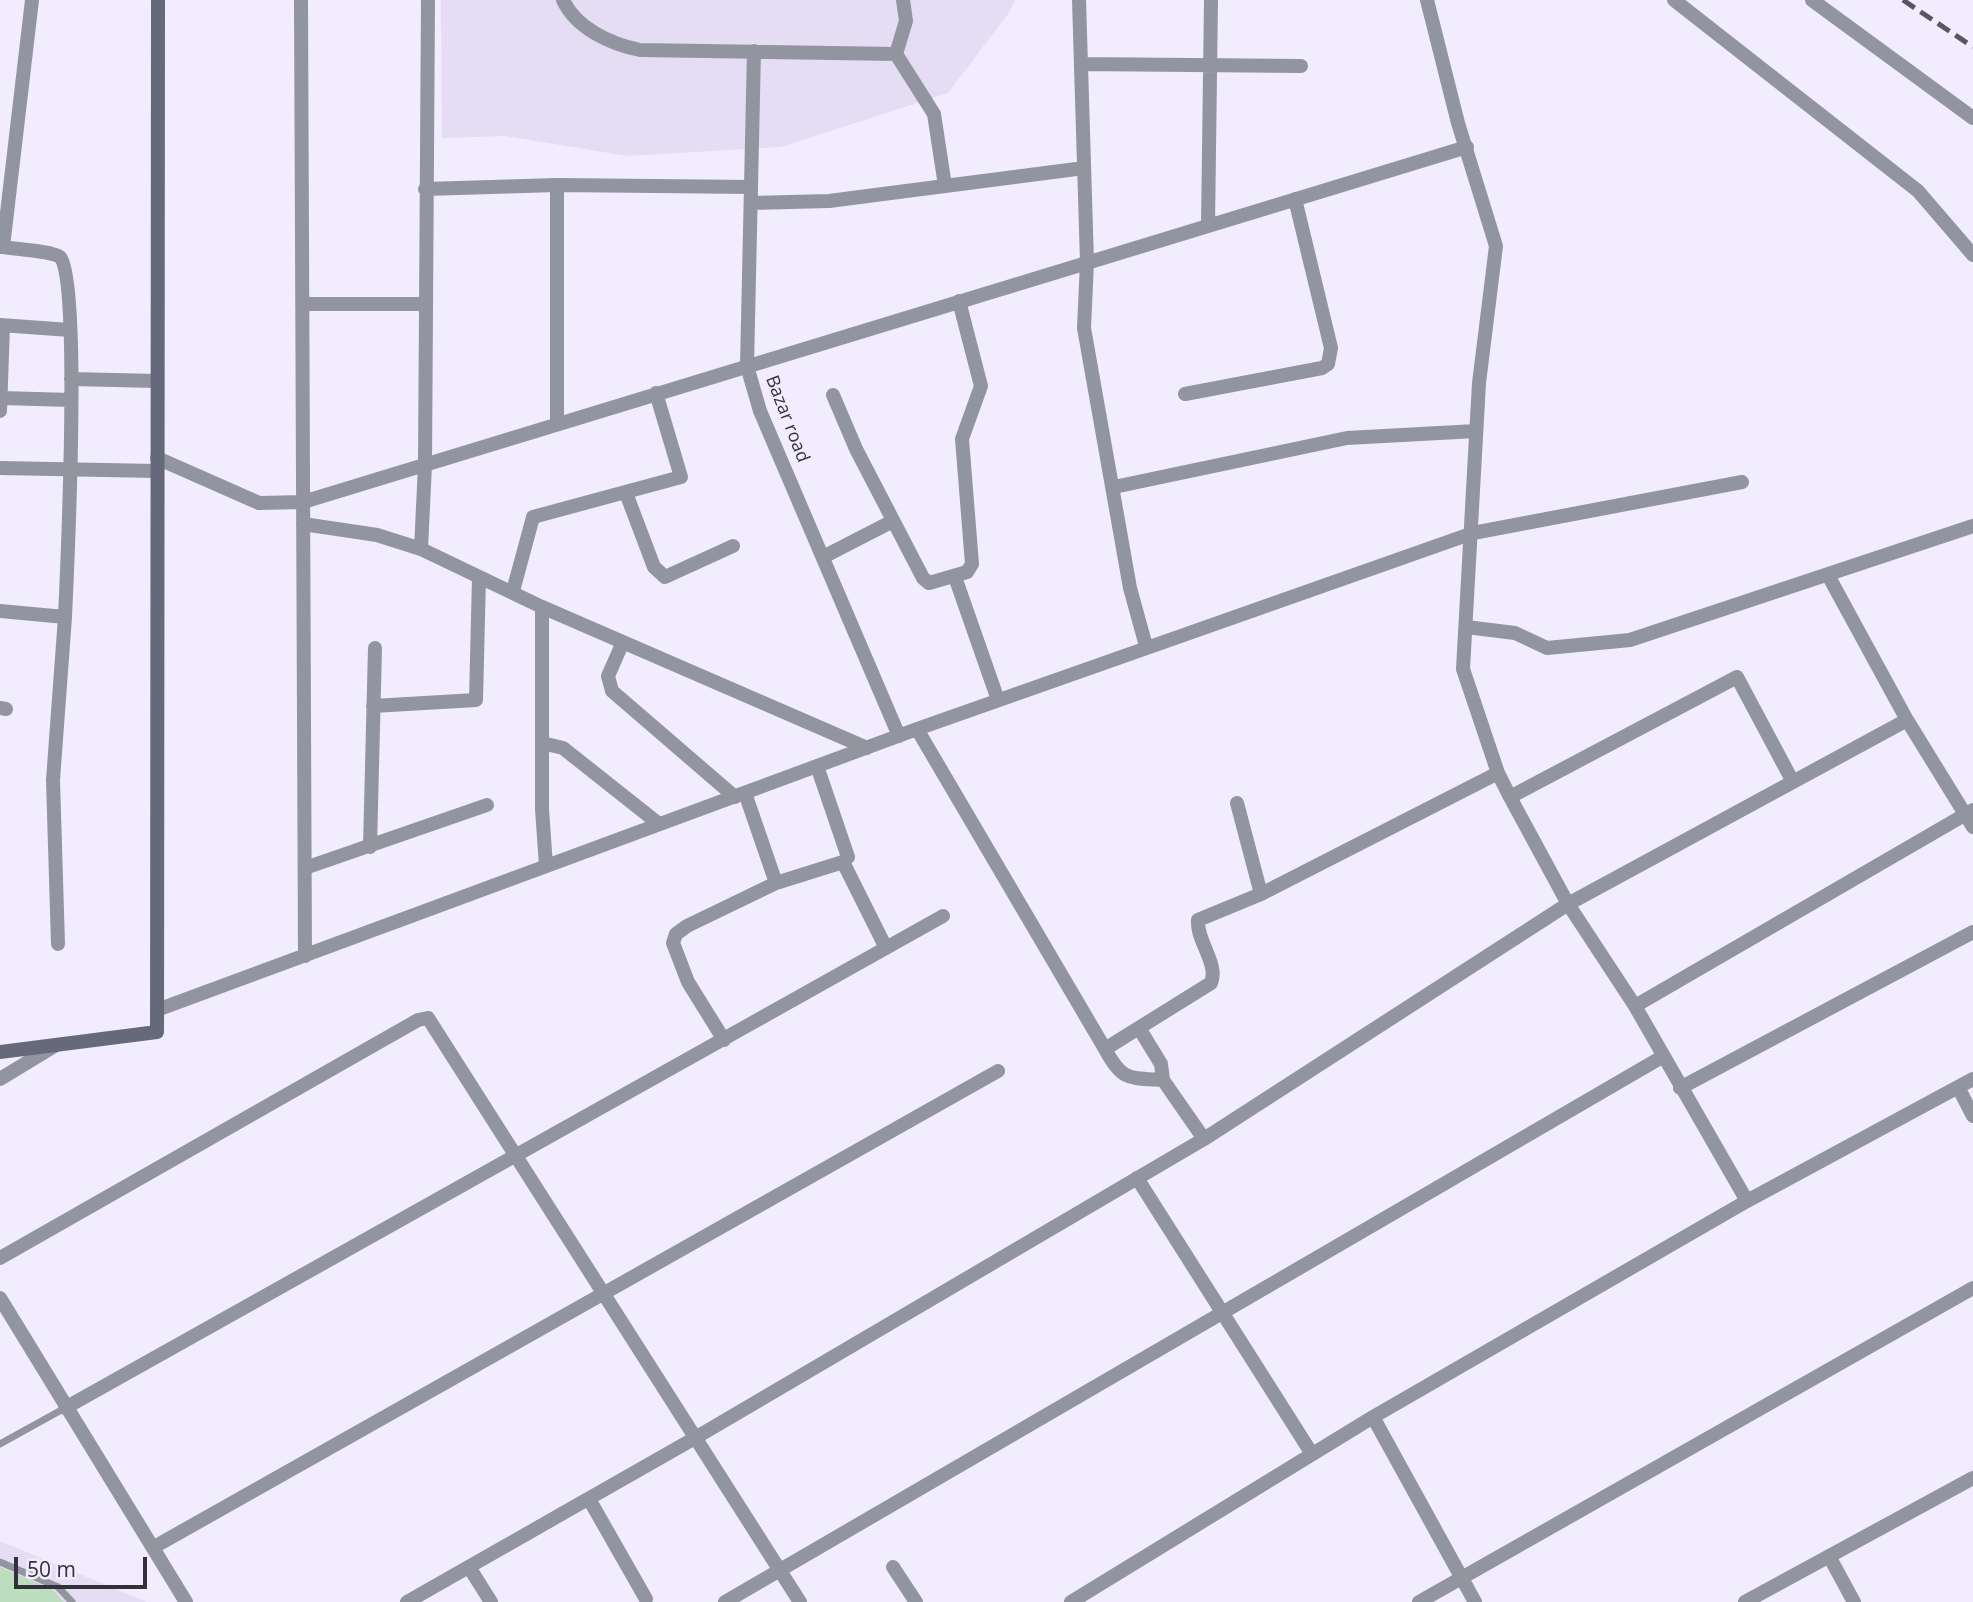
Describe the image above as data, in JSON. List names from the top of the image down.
{
  "streets": {
    "street": ["Bazar road"]
  },
  "scale_bar": "50 m"
}
